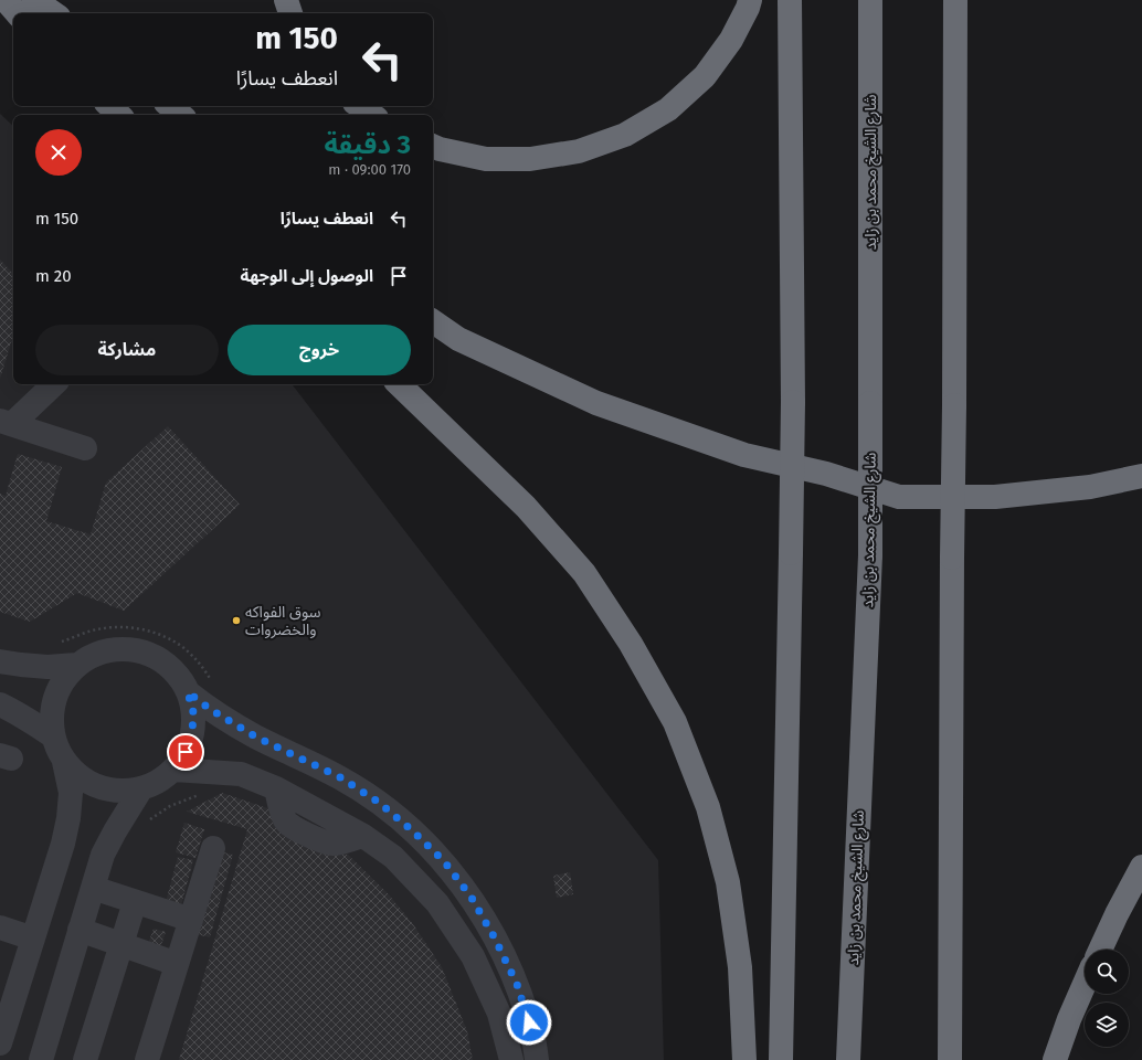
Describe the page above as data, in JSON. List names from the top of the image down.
{
  "streets": {
    "highway": ["شارع الشيخ محمد بن زايد"]
  },
  "places": ["سوق الفواكه والخضروات"],
  "page": {
    "turn": ["150 m", "انعطف يسارًا"],
    "heading": ["3 دقيقة", "170 m · 09:00"],
    "list": [
      {
        "name": "انعطف يسارًا",
        "value": "150 m"
      },
      {
        "name": "الوصول إلى الوجهة",
        "value": "20 m"
      }
    ],
    "buttons": ["خروج", "مشاركة"]
  }
}
